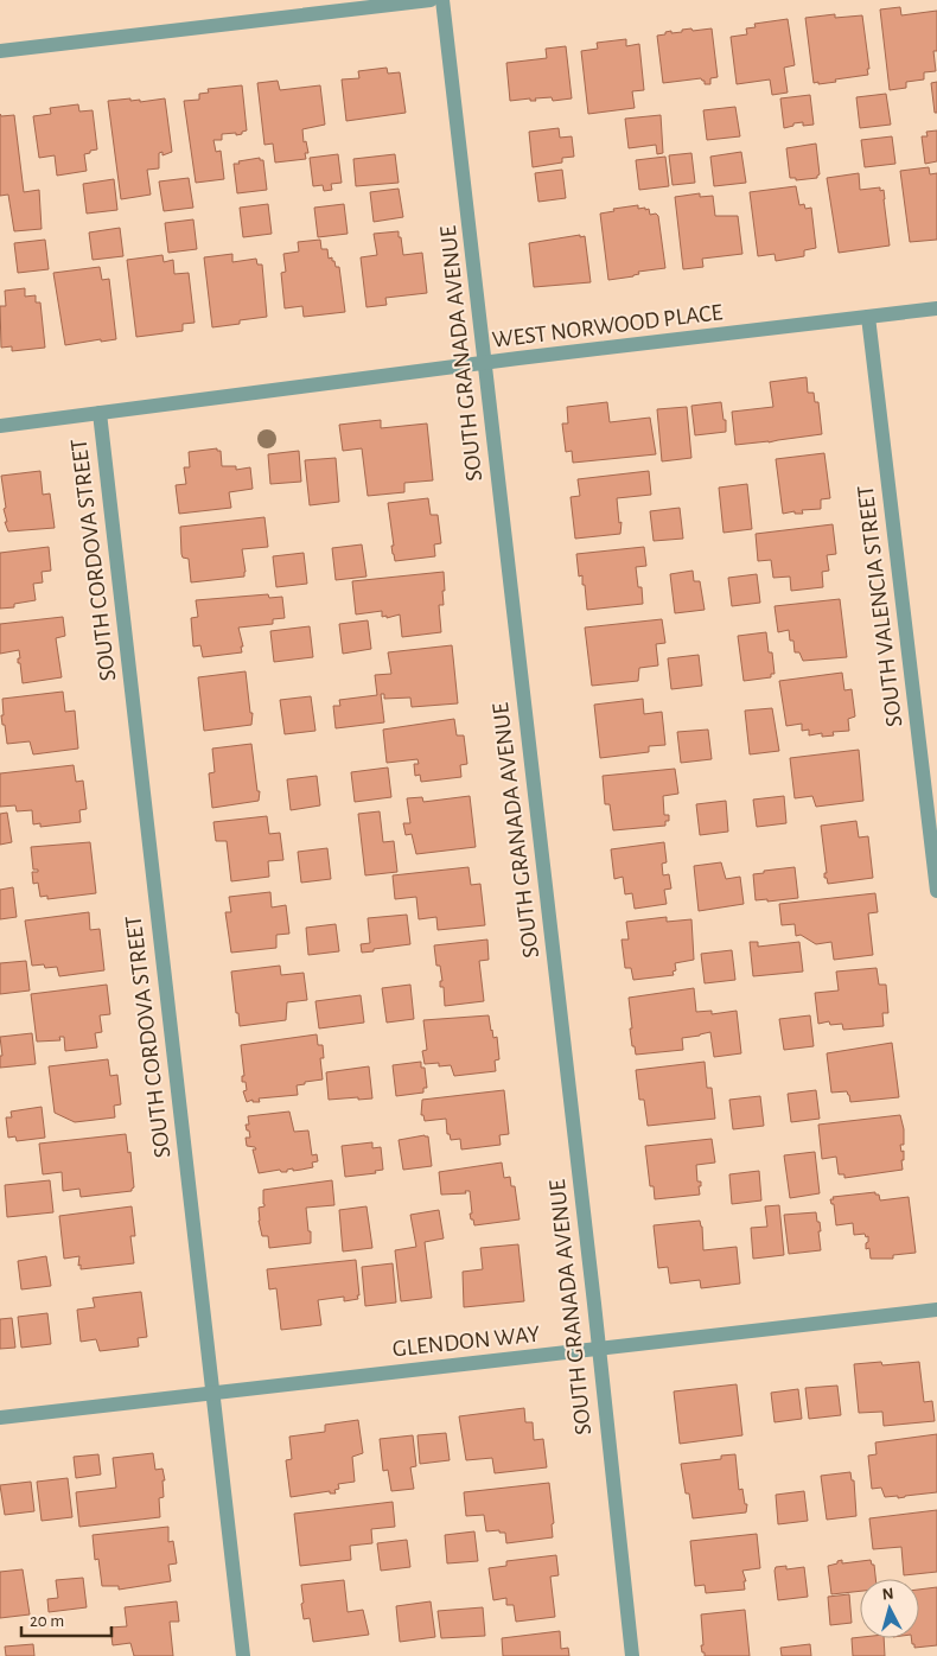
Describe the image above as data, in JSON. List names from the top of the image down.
{
  "streets": {
    "street": [
      "WEST NORWOOD PLACE",
      "SOUTH GRANADA AVENUE",
      "SOUTH CORDOVA STREET",
      "SOUTH VALENCIA STREET",
      "GLENDON WAY"
    ]
  },
  "crossings": [
    ["WEST NORWOOD PLACE", "SOUTH GRANADA AVENUE"],
    ["WEST NORWOOD PLACE", "SOUTH CORDOVA STREET"],
    ["WEST NORWOOD PLACE", "SOUTH VALENCIA STREET"],
    ["SOUTH GRANADA AVENUE", "GLENDON WAY"],
    ["SOUTH CORDOVA STREET", "GLENDON WAY"]
  ],
  "scale_bar": "20 m",
  "north": "top"
}
